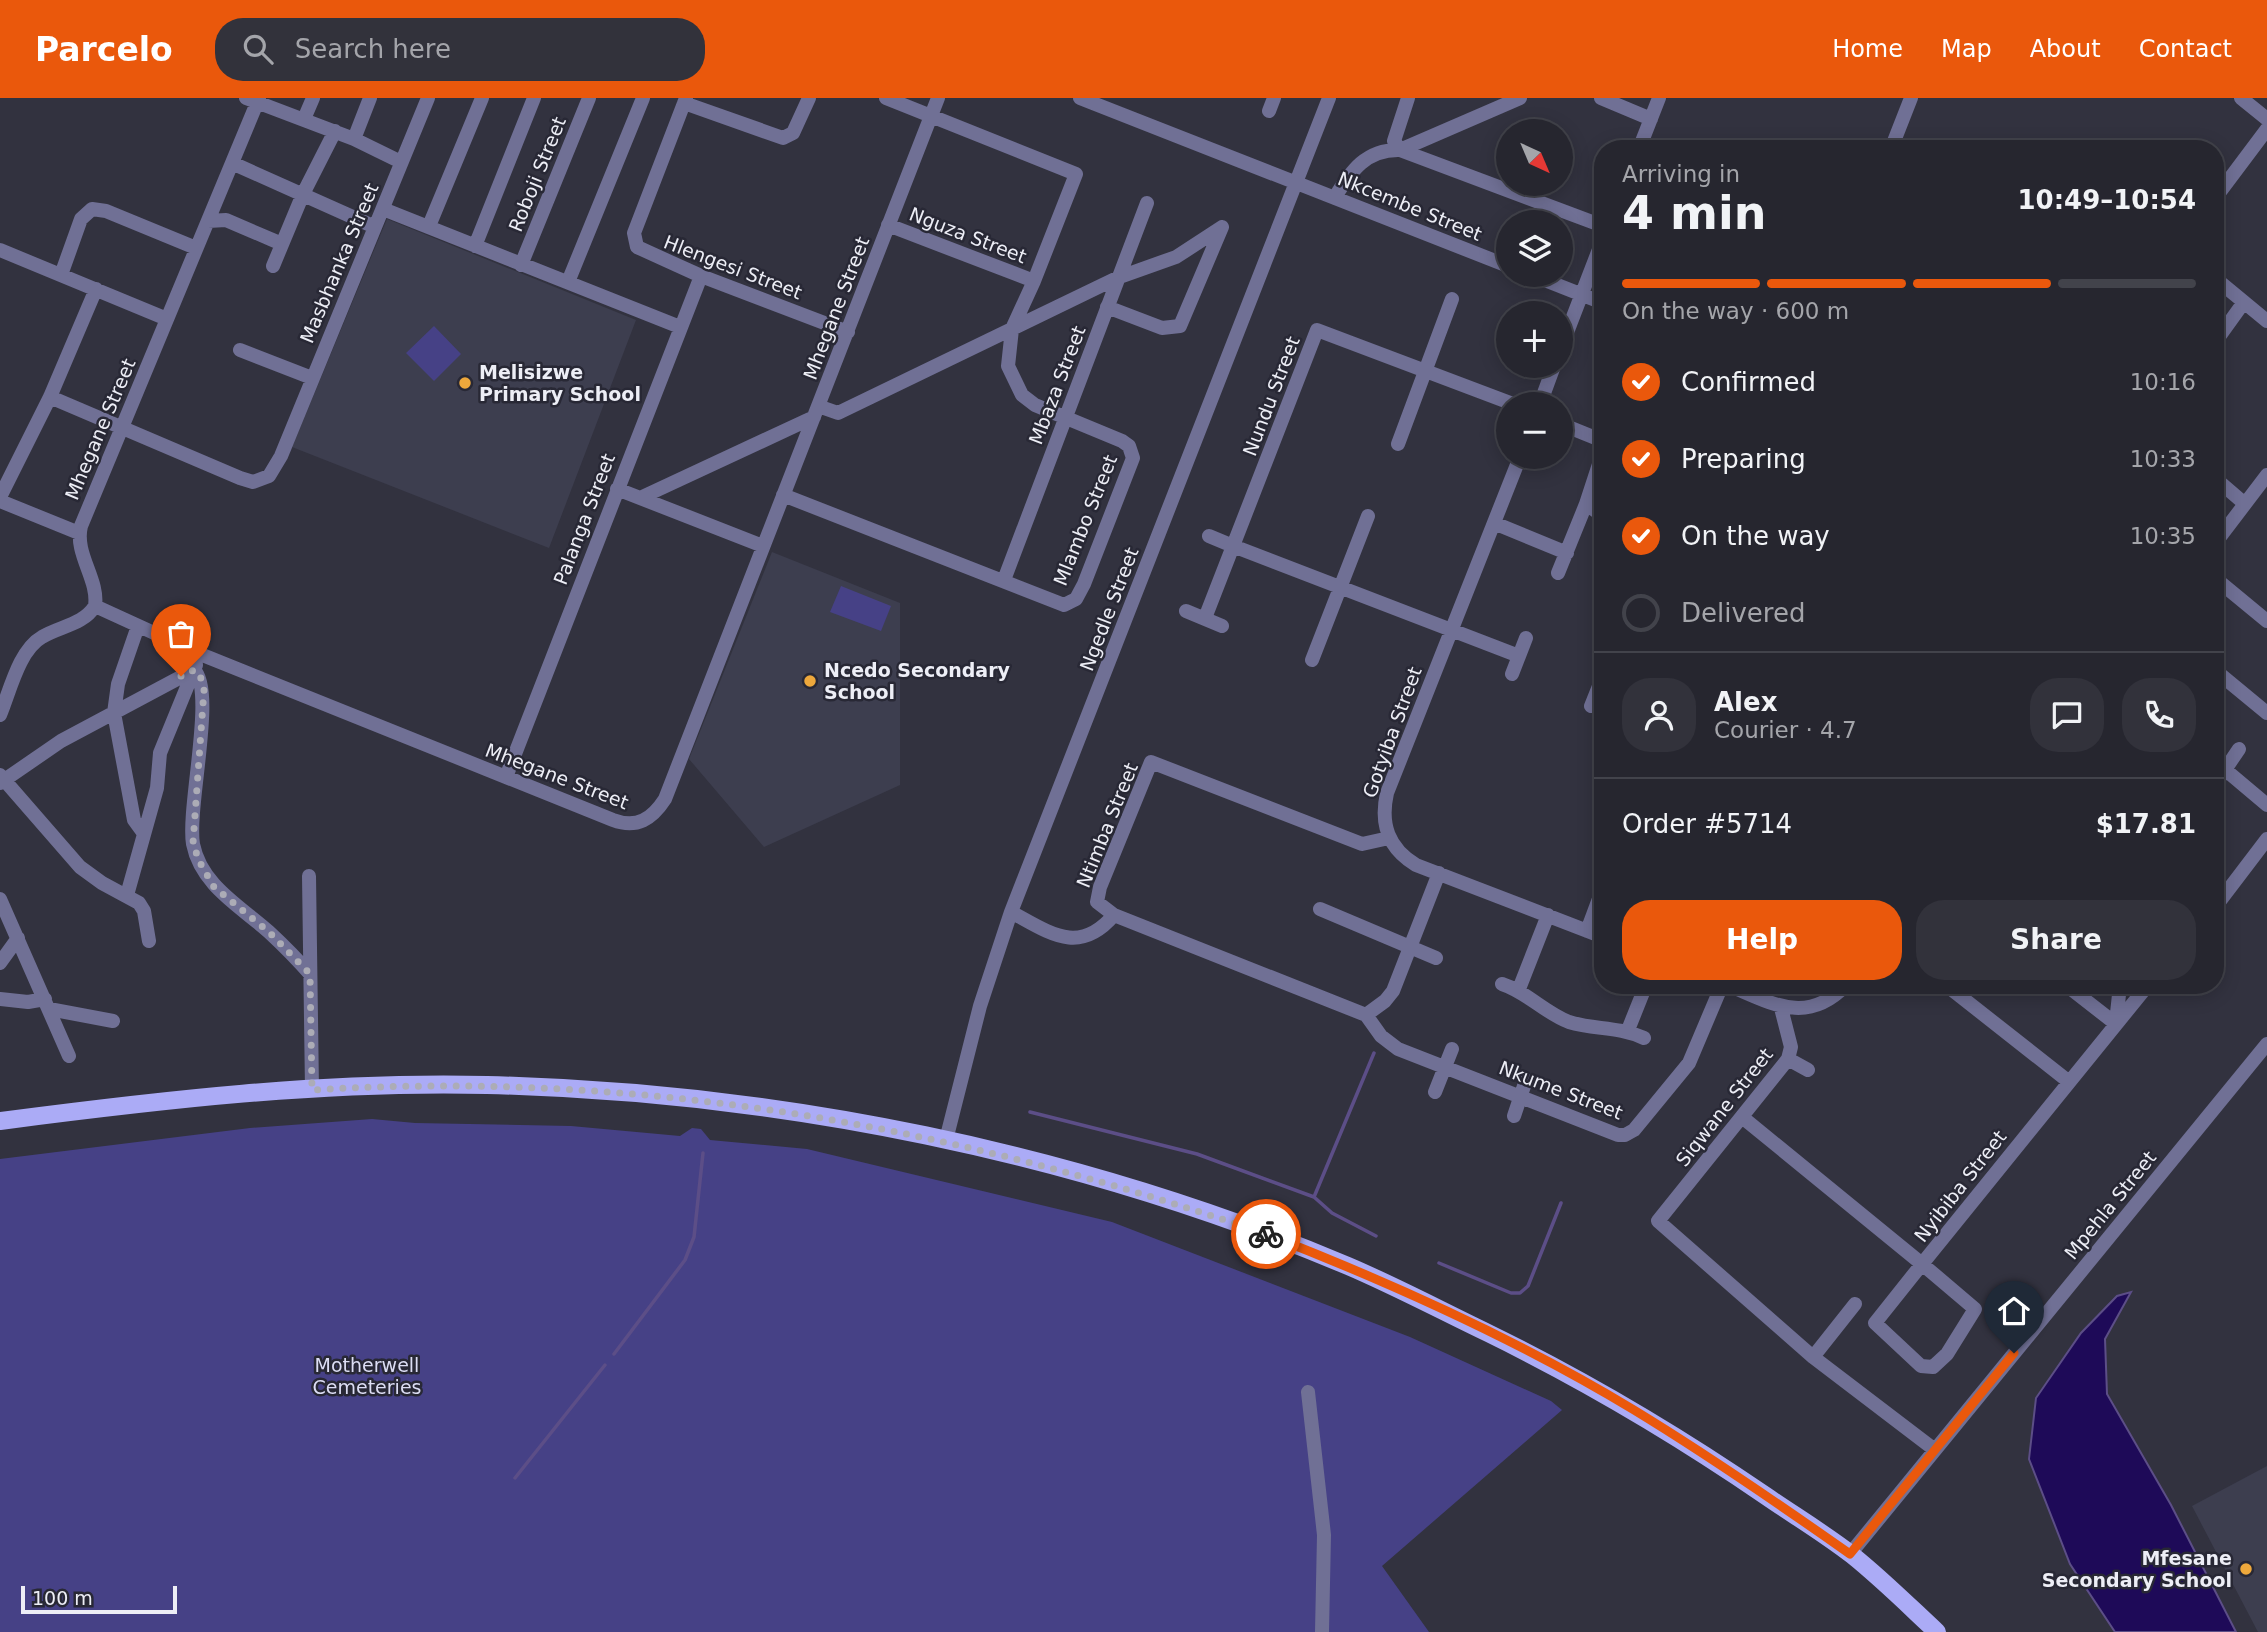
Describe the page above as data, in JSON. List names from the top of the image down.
{
  "streets": {
    "street": [
      "Roboji Street",
      "Nkcembe Street",
      "Nguza Street",
      "Masbhanka Street",
      "Hlengesi Street",
      "Mhegane Street",
      "Mbaza Street",
      "Nundu Street",
      "Palanga Street",
      "Mlambo Street",
      "Ngedle Street",
      "Gotyiba Street",
      "Ntimba Street",
      "Nkume Street",
      "Siqwane Street",
      "Nyibiba Street",
      "Mpehla Street"
    ]
  },
  "crossings": [
    ["Nkcembe Street", "Ngedle Street"],
    ["Nguza Street", "Mhegane Street"],
    ["Nguza Street", "Mlambo Street"],
    ["Masbhanka Street", "Mhegane Street"],
    ["Hlengesi Street", "Mhegane Street"],
    ["Hlengesi Street", "Palanga Street"],
    ["Mhegane Street", "Palanga Street"],
    ["Mhegane Street", "Mlambo Street"],
    ["Mbaza Street", "Mlambo Street"],
    ["Gotyiba Street", "Ntimba Street"],
    ["Siqwane Street", "Nyibiba Street"]
  ],
  "parks": ["Motherwell Cemeteries"],
  "places": ["Melisizwe Primary School", "Ncedo Secondary School", "Mfesane Secondary School"],
  "scale_bar": "100 m",
  "north": "bottom right",
  "page": {
    "header": "Parcelo",
    "search": "Search here",
    "nav": [
      "Home",
      "Map",
      "About",
      "Contact"
    ],
    "map_buttons": ["+", "−"],
    "heading": ["4 min", "Arriving in", "10:49–10:54"],
    "panel": [
      "Alex",
      "Courier · 4.7",
      "Order #5714",
      "$17.81"
    ],
    "bar": "On the way · 600 m",
    "list": [
      ["Confirmed", "10:16"],
      ["Preparing", "10:33"],
      ["On the way", "10:35"],
      "Delivered"
    ],
    "buttons": ["Help", "Share"],
    "scale": "100 m"
  }
}
